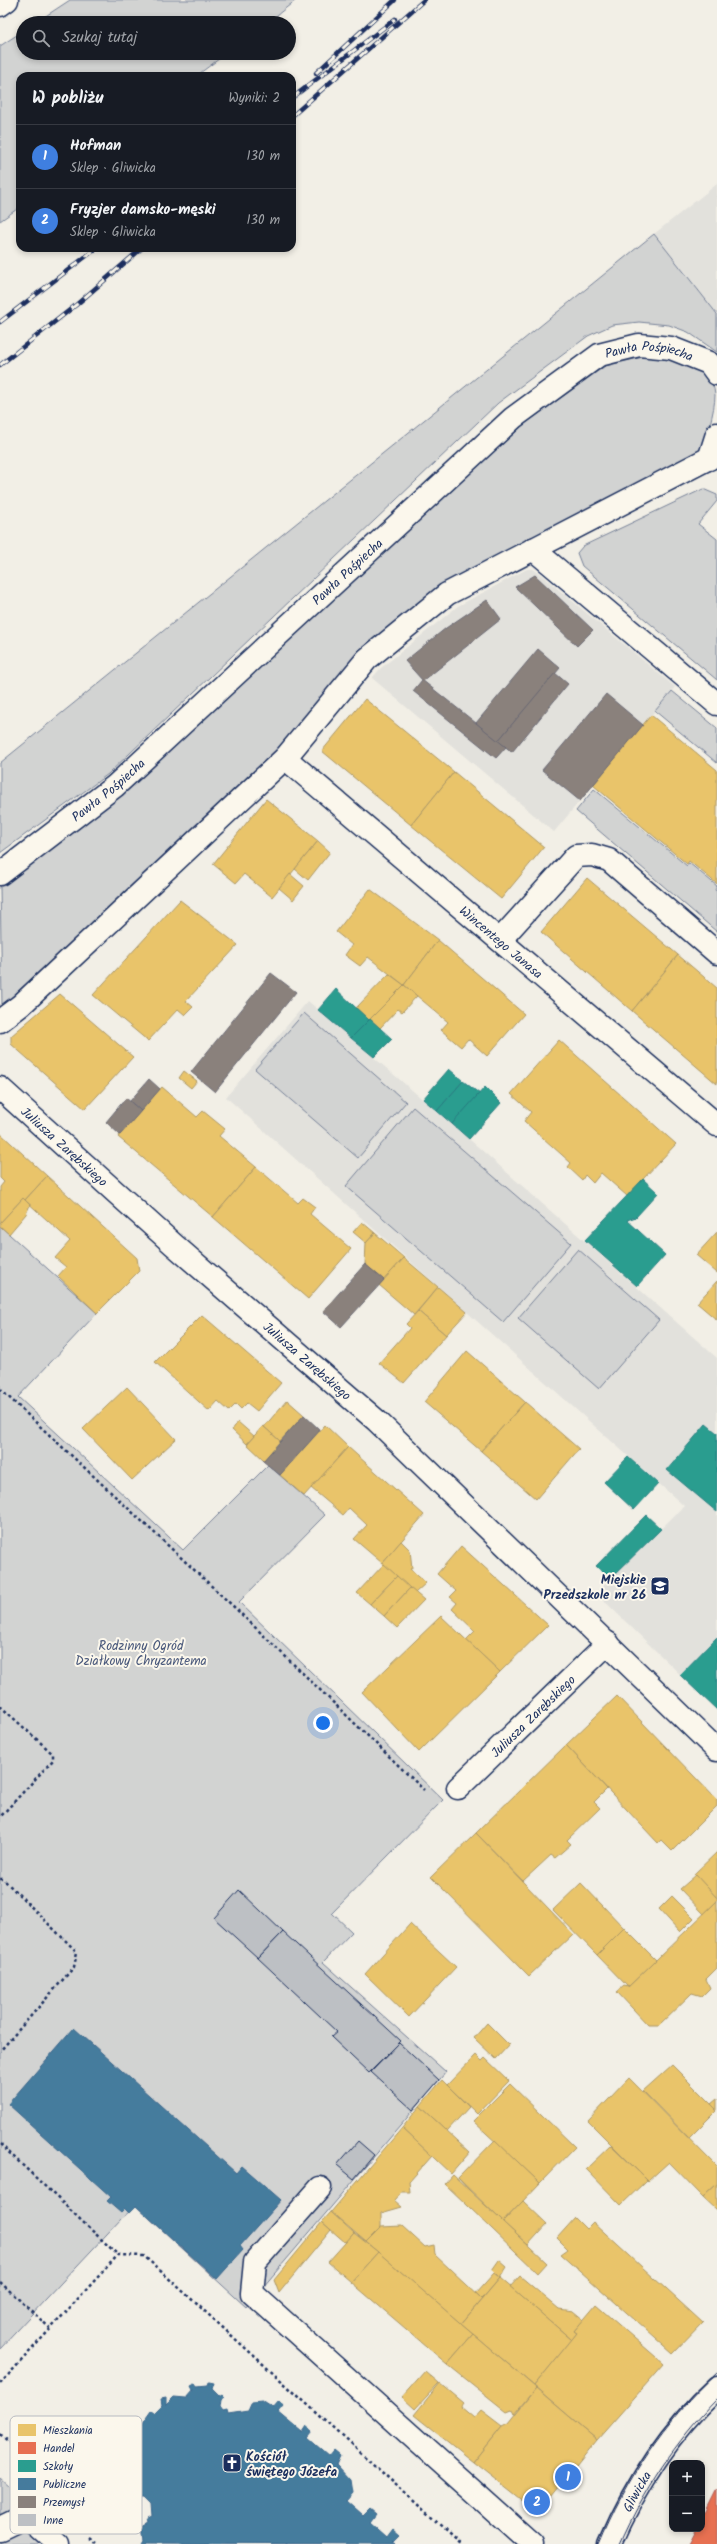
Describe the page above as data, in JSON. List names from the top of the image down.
{
  "streets": {
    "street": [
      "Pawła Pośpiecha",
      "Wincentego Janasa",
      "Juliusza Zarębskiego",
      "Gliwicka"
    ]
  },
  "parks": ["Rodzinny Ogród Działkowy Chryzantema"],
  "places": {
    "school or university": ["Miejskie Przedszkole nr 26"],
    "church": ["Kościół świętego Józefa"]
  },
  "legend": [
    "Mieszkania",
    "Handel",
    "Szkoły",
    "Publiczne",
    "Przemysł",
    "Inne"
  ],
  "page": {
    "search": "Szukaj tutaj",
    "heading": ["W pobliżu", "Wyniki: 2"],
    "list": [
      {
        "mark": "1",
        "name": "Hofman",
        "note": "Sklep · Gliwicka",
        "value": "130 m"
      },
      {
        "mark": "2",
        "name": "Fryzjer damsko-męski",
        "note": "Sklep · Gliwicka",
        "value": "130 m"
      }
    ],
    "map_buttons": ["+", "−"],
    "pins": ["1", "2"]
  }
}
